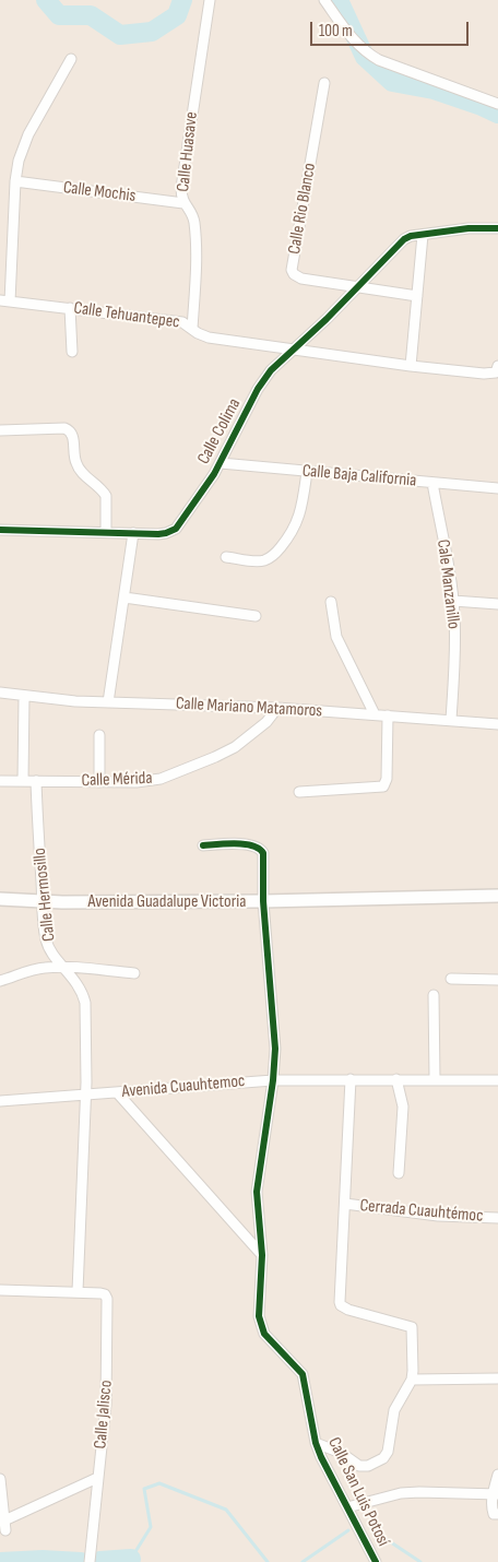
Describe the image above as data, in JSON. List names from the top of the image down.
{
  "streets": {
    "main road": ["Avenida Guadalupe Victoria"],
    "street": [
      "Calle Huasave",
      "Calle Mochis",
      "Calle Rio Blanco",
      "Calle Tehuantepec",
      "Calle Colima",
      "Calle Baja California",
      "Cale Manzanillo",
      "Calle Mariano Matamoros",
      "Calle Mérida",
      "Calle Hermosillo",
      "Avenida Cuauhtemoc",
      "Cerrada Cuauhtémoc",
      "Calle Jalisco",
      "Calle San Luis Potosí"
    ]
  },
  "crossings": [
    ["Calle Huasave", "Calle Mochis"],
    ["Calle Huasave", "Calle Tehuantepec"],
    ["Calle Rio Blanco", "Calle Colima"],
    ["Calle Tehuantepec", "Calle Colima"],
    ["Calle Colima", "Calle Baja California"],
    ["Calle Baja California", "Cale Manzanillo"],
    ["Cale Manzanillo", "Calle Mariano Matamoros"],
    ["Calle Mariano Matamoros", "Calle Mérida"],
    ["Calle Mérida", "Calle Hermosillo"],
    ["Calle Hermosillo", "Avenida Guadalupe Victoria"],
    ["Calle Hermosillo", "Avenida Cuauhtemoc"],
    ["Avenida Guadalupe Victoria", "Calle San Luis Potosí"],
    ["Avenida Cuauhtemoc", "Cerrada Cuauhtémoc"],
    ["Avenida Cuauhtemoc", "Calle San Luis Potosí"]
  ],
  "scale_bar": "100 m"
}
